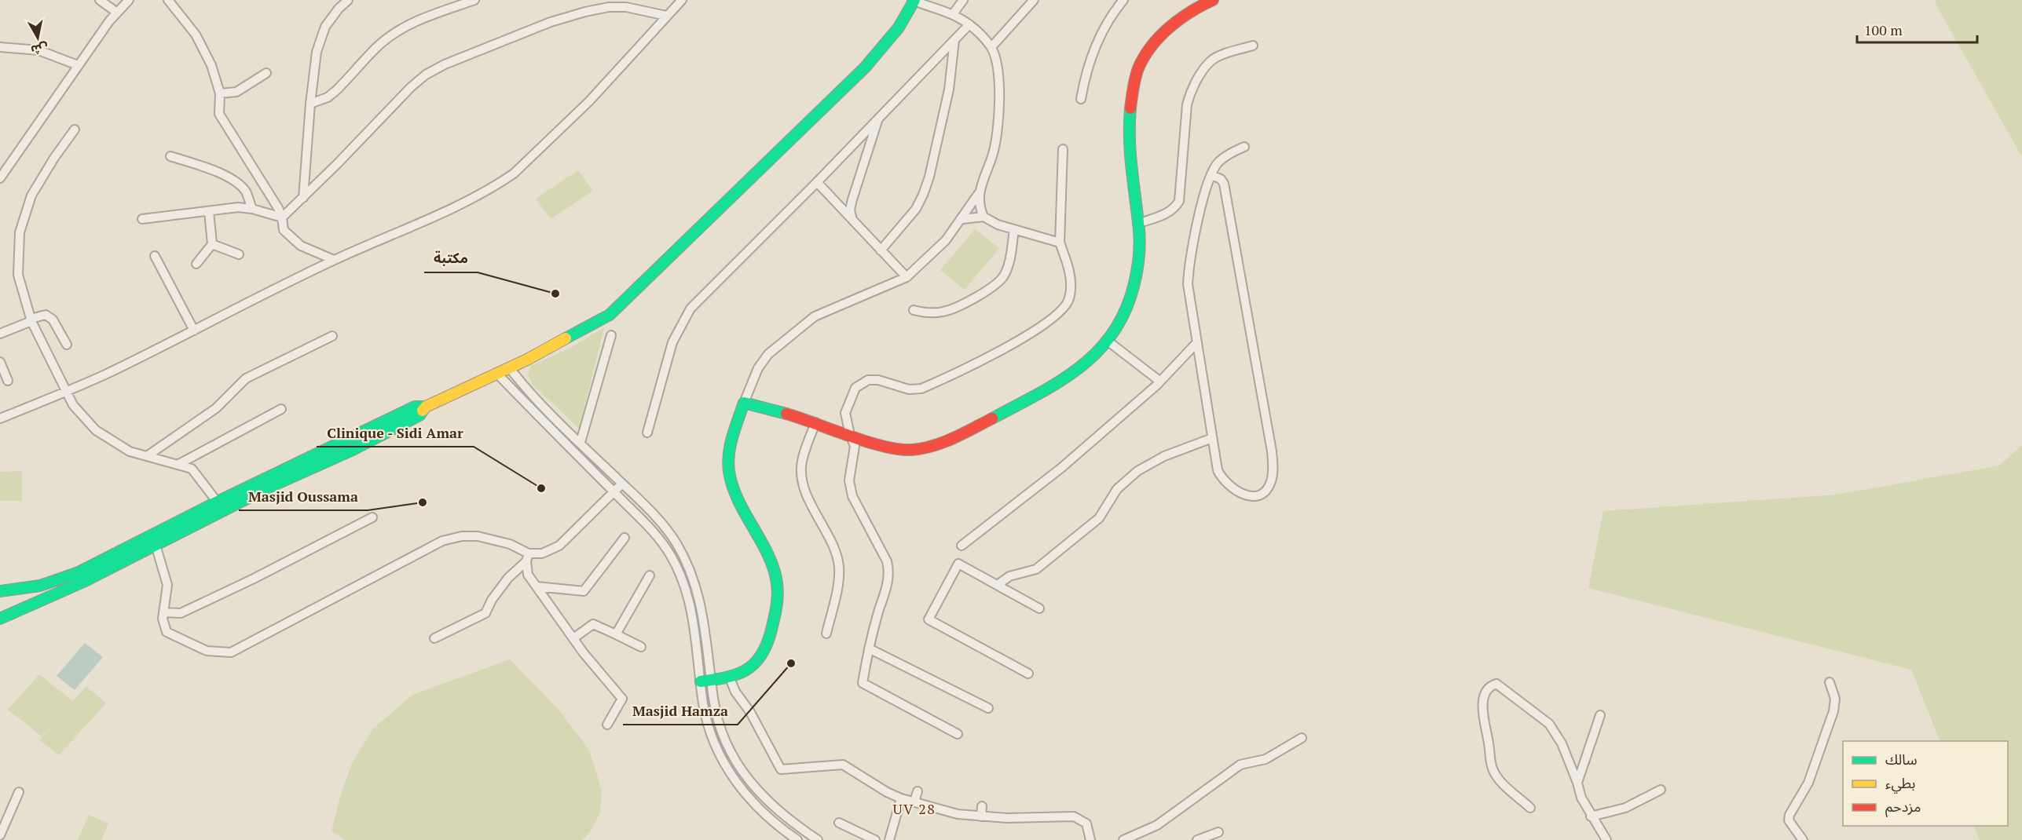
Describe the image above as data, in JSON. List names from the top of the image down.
{
  "districts": ["UV 28"],
  "places": [
    "مكتبة",
    "Clinique - Sidi Amar",
    "Masjid Oussama",
    "Masjid Hamza"
  ],
  "legend": ["سالك", "بطيء", "مزدحم"],
  "scale_bar": "100 m",
  "north": "bottom"
}
